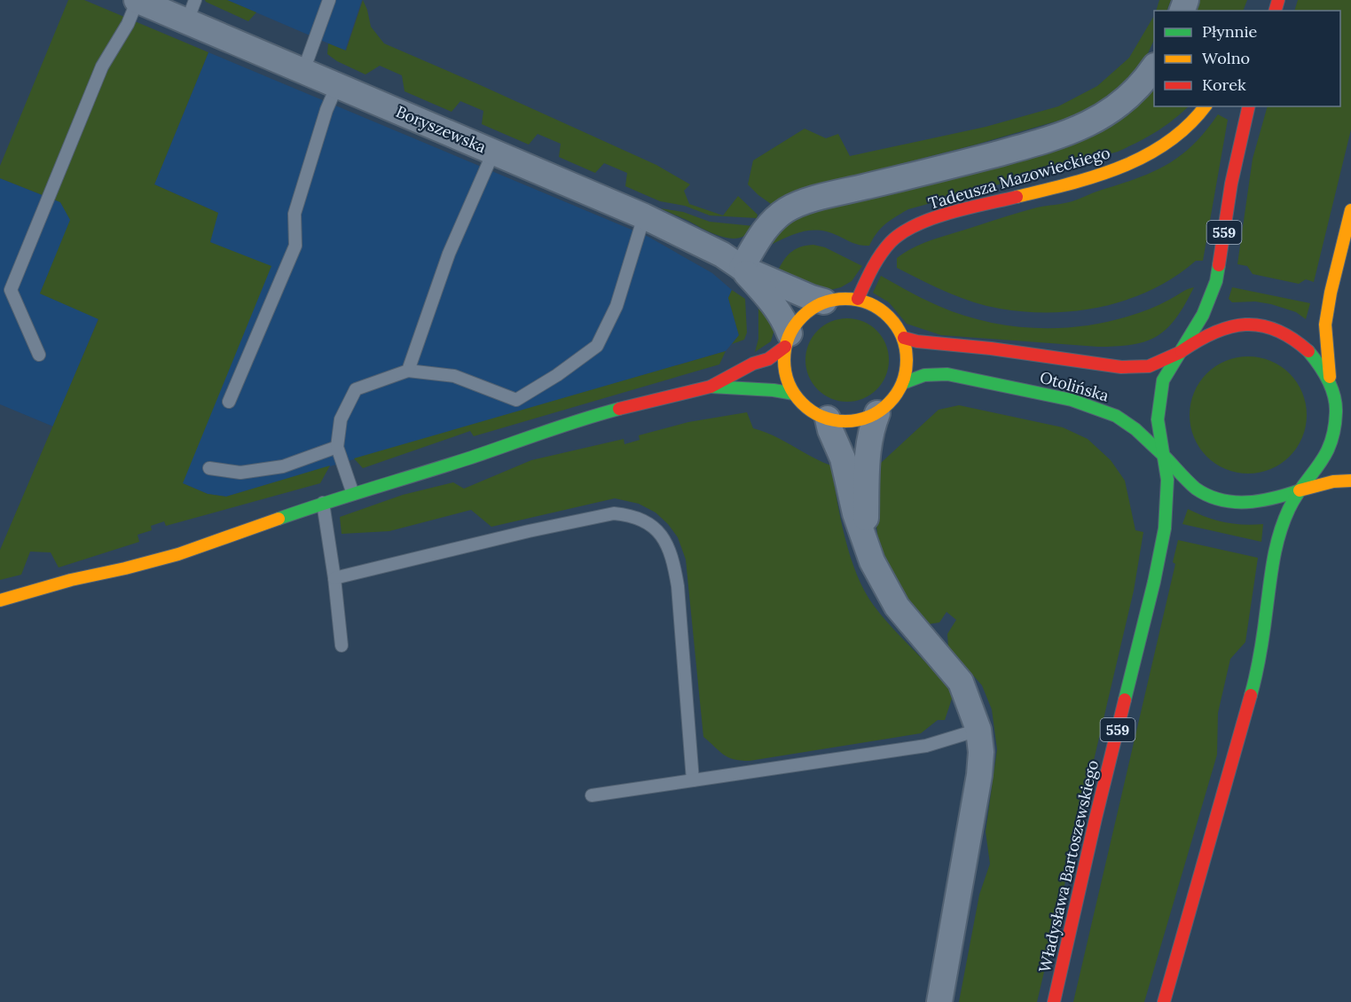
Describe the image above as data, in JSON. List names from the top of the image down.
{
  "streets": {
    "main road": [
      "Tadeusza Mazowieckiego",
      "559",
      "Otolińska",
      "Władysława Bartoszewskiego"
    ],
    "street": ["Boryszewska"]
  },
  "crossings": [
    ["Boryszewska", "Tadeusza Mazowieckiego"],
    ["Boryszewska", "Otolińska"],
    ["Tadeusza Mazowieckiego", "Otolińska"],
    ["559", "Otolińska"],
    ["559", "Władysława Bartoszewskiego"],
    ["Otolińska", "Władysława Bartoszewskiego"]
  ],
  "legend": ["Płynnie", "Wolno", "Korek"]
}
